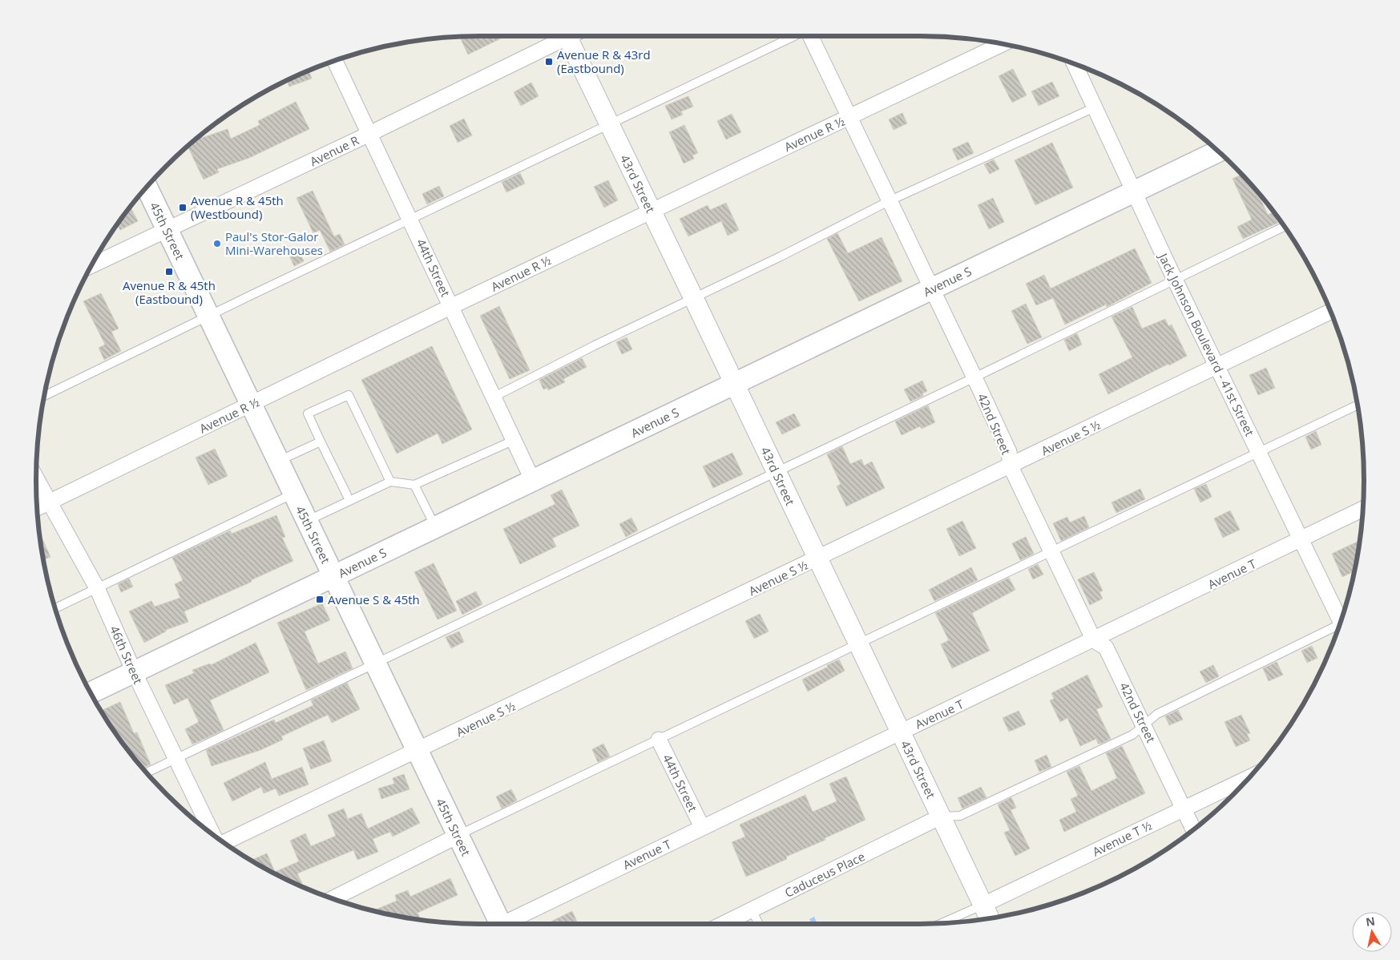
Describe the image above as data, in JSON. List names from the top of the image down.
{
  "streets": {
    "main road": ["45th Street", "Avenue S"],
    "street": [
      "Avenue R ½",
      "Avenue R",
      "43rd Street",
      "44th Street",
      "Jack Johnson Boulevard - 41st Street",
      "42nd Street",
      "Avenue S ½",
      "Avenue T",
      "46th Street",
      "Avenue T ½",
      "Caduceus Place"
    ]
  },
  "crossings": [
    ["Avenue R ½", "43rd Street"],
    ["Avenue R ½", "45th Street"],
    ["Avenue R ½", "44th Street"],
    ["Avenue R ½", "42nd Street"],
    ["Avenue R ½", "46th Street"],
    ["Avenue R", "45th Street"],
    ["Avenue R", "44th Street"],
    ["43rd Street", "Avenue S"],
    ["43rd Street", "Avenue S ½"],
    ["43rd Street", "Avenue T"],
    ["43rd Street", "Avenue T ½"],
    ["43rd Street", "Caduceus Place"],
    ["45th Street", "Avenue S"],
    ["45th Street", "Avenue S ½"],
    ["44th Street", "Avenue S"],
    ["44th Street", "Avenue T"],
    ["Avenue S", "Jack Johnson Boulevard - 41st Street"],
    ["Avenue S", "42nd Street"],
    ["Avenue S", "46th Street"],
    ["Jack Johnson Boulevard - 41st Street", "Avenue S ½"],
    ["Jack Johnson Boulevard - 41st Street", "Avenue T"],
    ["42nd Street", "Avenue S ½"],
    ["42nd Street", "Avenue T"],
    ["42nd Street", "Avenue T ½"]
  ],
  "places": {
    "transit": [
      "Avenue R & 43rd (Eastbound)",
      "Avenue R & 45th (Westbound)",
      "Avenue R & 45th (Eastbound)",
      "Avenue S & 45th"
    ],
    "other": ["Paul's Stor-Galor Mini-Warehouses"]
  },
  "north": "top"
}
